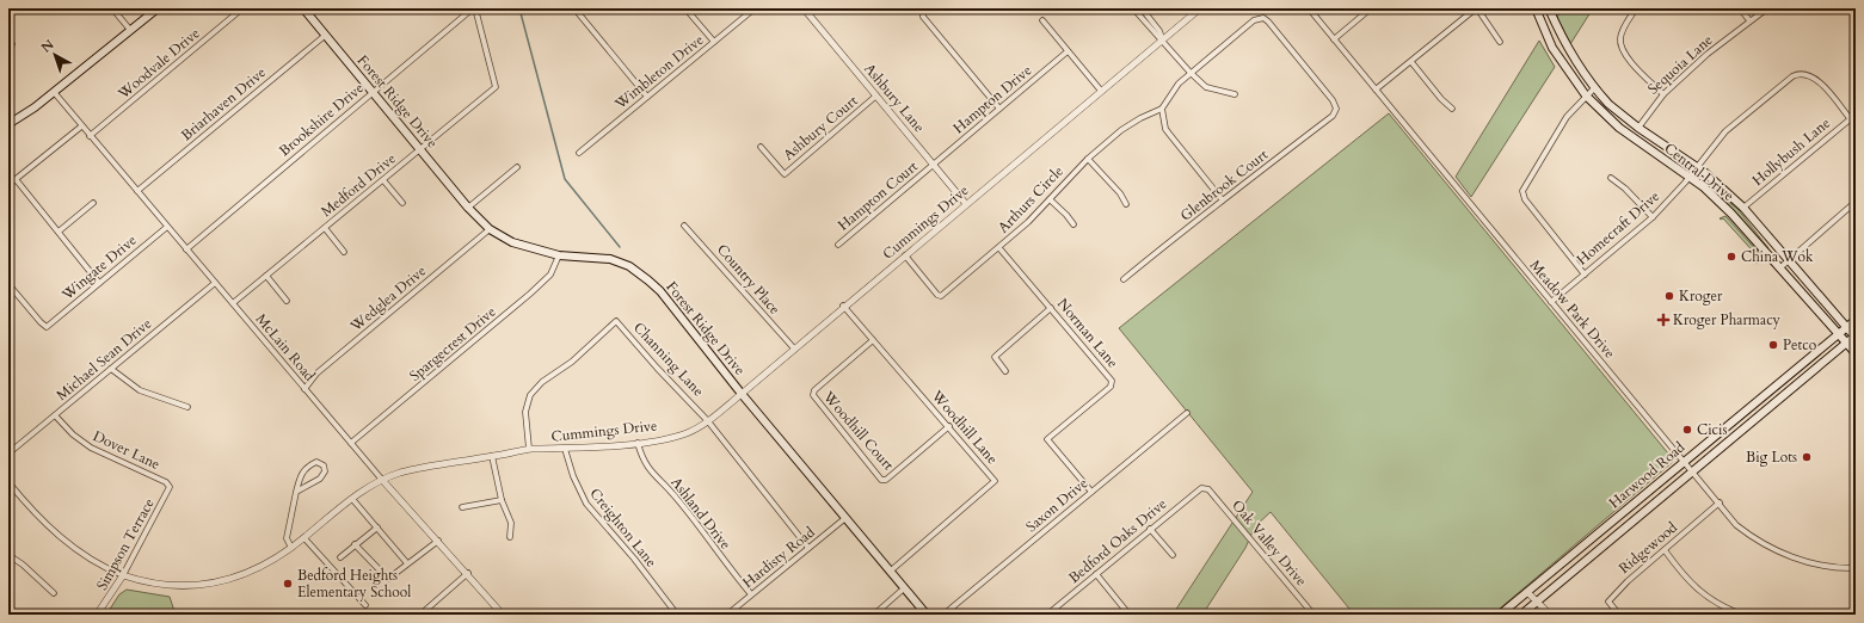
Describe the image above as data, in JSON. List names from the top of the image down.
{
  "streets": {
    "main road": ["Forest Ridge Drive", "Central Drive", "Harwood Road"],
    "street": [
      "Woodvale Drive",
      "Sequoia Lane",
      "Wimbleton Drive",
      "Ashbury Lane",
      "Hampton Drive",
      "Briarhaven Drive",
      "Brookshire Drive",
      "Ashbury Court",
      "Hollybush Lane",
      "Medford Drive",
      "Glenbrook Court",
      "Hampton Court",
      "Arthurs Circle",
      "Cummings Drive",
      "Homecraft Drive",
      "Wingate Drive",
      "Country Place",
      "Wedglea Drive",
      "Meadow Park Drive",
      "Norman Lane",
      "Spargecrest Drive",
      "McLain Road",
      "Michael Sean Drive",
      "Channing Lane",
      "Woodhill Lane",
      "Woodhill Court",
      "Dover Lane",
      "Saxon Drive",
      "Ashland Drive",
      "Creighton Lane",
      "Bedford Oaks Drive",
      "Oak Valley Drive",
      "Simpson Terrace",
      "Ridgewood",
      "Hardisty Road"
    ]
  },
  "crossings": [
    ["Woodvale Drive", "McLain Road"],
    ["Sequoia Lane", "Central Drive"],
    ["Ashbury Lane", "Hampton Drive"],
    ["Ashbury Lane", "Ashbury Court"],
    ["Ashbury Lane", "Hampton Court"],
    ["Ashbury Lane", "Cummings Drive"],
    ["Hampton Drive", "Hampton Court"],
    ["Forest Ridge Drive", "Briarhaven Drive"],
    ["Forest Ridge Drive", "Brookshire Drive"],
    ["Forest Ridge Drive", "Medford Drive"],
    ["Forest Ridge Drive", "Cummings Drive"],
    ["Forest Ridge Drive", "Wedglea Drive"],
    ["Forest Ridge Drive", "Spargecrest Drive"],
    ["Forest Ridge Drive", "Woodhill Lane"],
    ["Forest Ridge Drive", "Hardisty Road"],
    ["Briarhaven Drive", "McLain Road"],
    ["Brookshire Drive", "Medford Drive"],
    ["Brookshire Drive", "McLain Road"],
    ["Hollybush Lane", "Central Drive"],
    ["Hollybush Lane", "Homecraft Drive"],
    ["Central Drive", "Homecraft Drive"],
    ["Central Drive", "Harwood Road"],
    ["Medford Drive", "McLain Road"],
    ["Arthurs Circle", "Cummings Drive"],
    ["Arthurs Circle", "Norman Lane"],
    ["Cummings Drive", "Country Place"],
    ["Cummings Drive", "McLain Road"],
    ["Cummings Drive", "Channing Lane"],
    ["Cummings Drive", "Woodhill Lane"],
    ["Cummings Drive", "Ashland Drive"],
    ["Cummings Drive", "Creighton Lane"],
    ["Cummings Drive", "Simpson Terrace"],
    ["Homecraft Drive", "Meadow Park Drive"],
    ["Wingate Drive", "McLain Road"],
    ["Wedglea Drive", "McLain Road"],
    ["Meadow Park Drive", "Harwood Road"],
    ["Meadow Park Drive", "Ridgewood"],
    ["Norman Lane", "Saxon Drive"],
    ["Spargecrest Drive", "McLain Road"],
    ["McLain Road", "Michael Sean Drive"],
    ["Michael Sean Drive", "Dover Lane"],
    ["Channing Lane", "Hardisty Road"],
    ["Woodhill Lane", "Woodhill Court"],
    ["Dover Lane", "Simpson Terrace"],
    ["Ashland Drive", "Hardisty Road"],
    ["Bedford Oaks Drive", "Oak Valley Drive"]
  ],
  "places": {
    "other": [
      "China Wok",
      "Kroger",
      "Petco",
      "Cicis",
      "Big Lots",
      "Bedford Heights Elementary School"
    ],
    "health": ["Kroger Pharmacy"]
  },
  "north": "top left"
}
